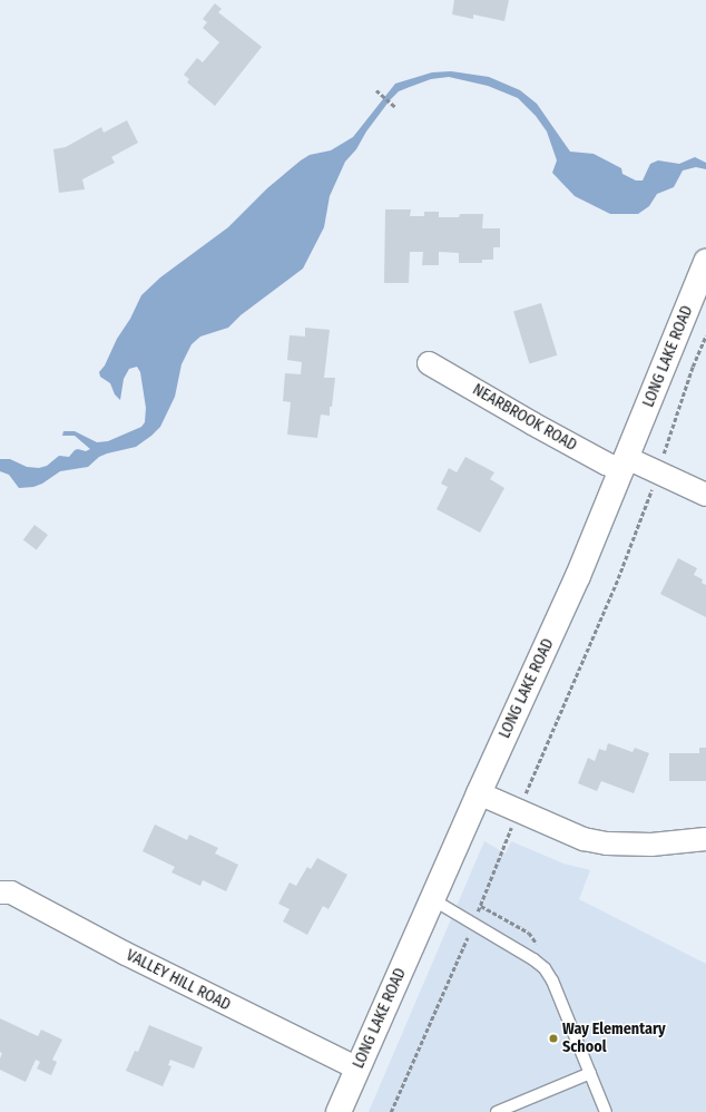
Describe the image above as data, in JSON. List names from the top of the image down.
{
  "streets": {
    "main road": ["LONG LAKE ROAD"],
    "street": ["NEARBROOK ROAD", "VALLEY HILL ROAD"]
  },
  "crossings": [
    ["LONG LAKE ROAD", "NEARBROOK ROAD"],
    ["LONG LAKE ROAD", "VALLEY HILL ROAD"]
  ],
  "places": ["Way Elementary School"]
}
